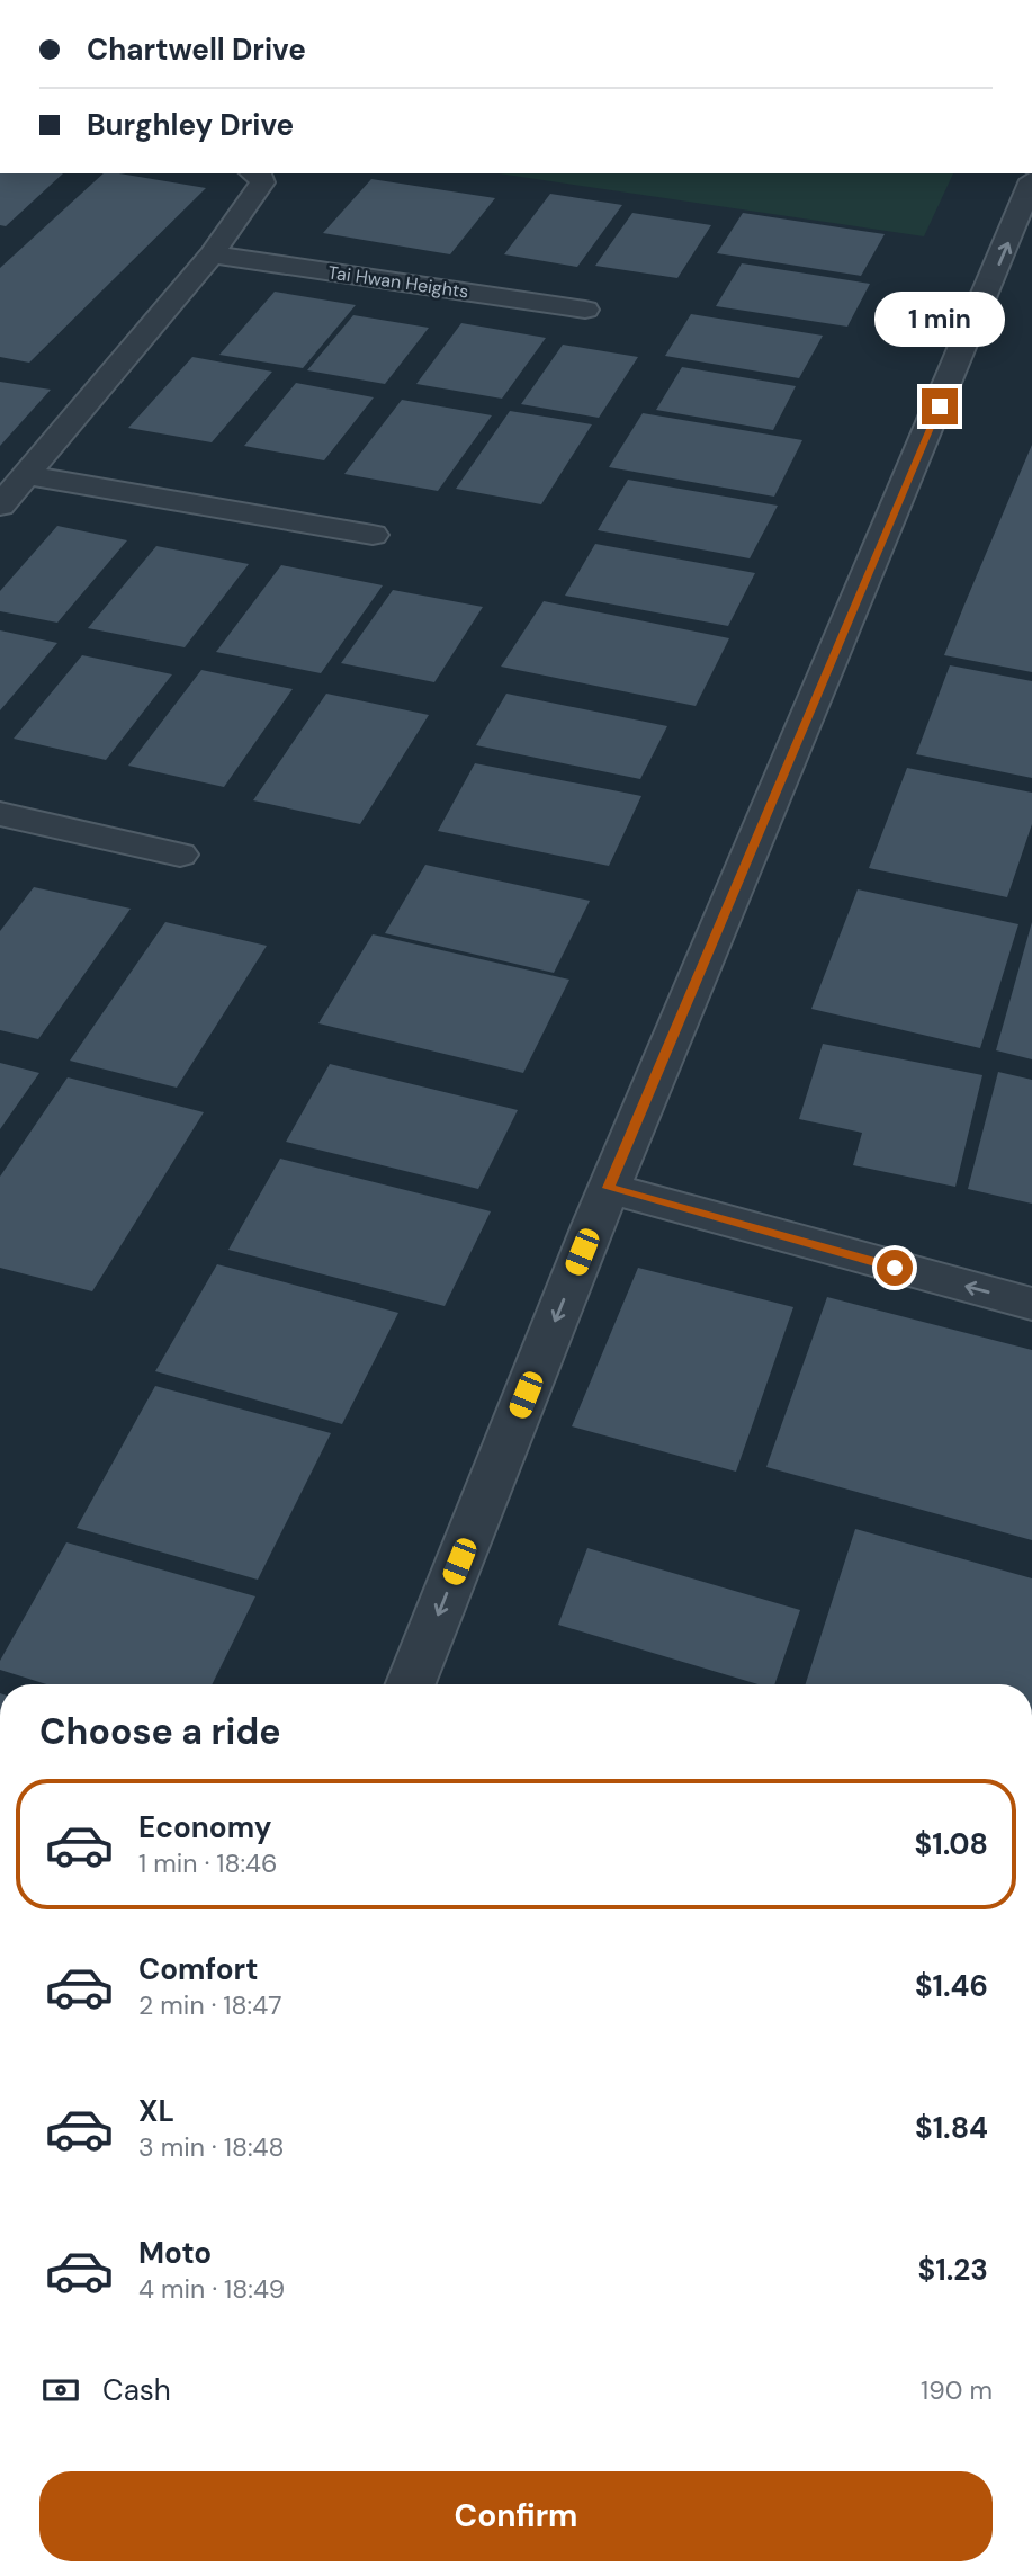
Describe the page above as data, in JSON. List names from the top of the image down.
{
  "streets": {
    "street": ["Tai Hwan Heights"]
  },
  "page": {
    "banner": ["Chartwell Drive", "Burghley Drive"],
    "bubble": "1 min",
    "heading": "Choose a ride",
    "list": [
      {
        "name": "Economy",
        "note": "1 min · 18:46",
        "value": "$1.08"
      },
      {
        "name": "Comfort",
        "note": "2 min · 18:47",
        "value": "$1.46"
      },
      {
        "name": "XL",
        "note": "3 min · 18:48",
        "value": "$1.84"
      },
      {
        "name": "Moto",
        "note": "4 min · 18:49",
        "value": "$1.23"
      }
    ],
    "pay": ["Cash", "190 m"],
    "buttons": "Confirm"
  }
}
